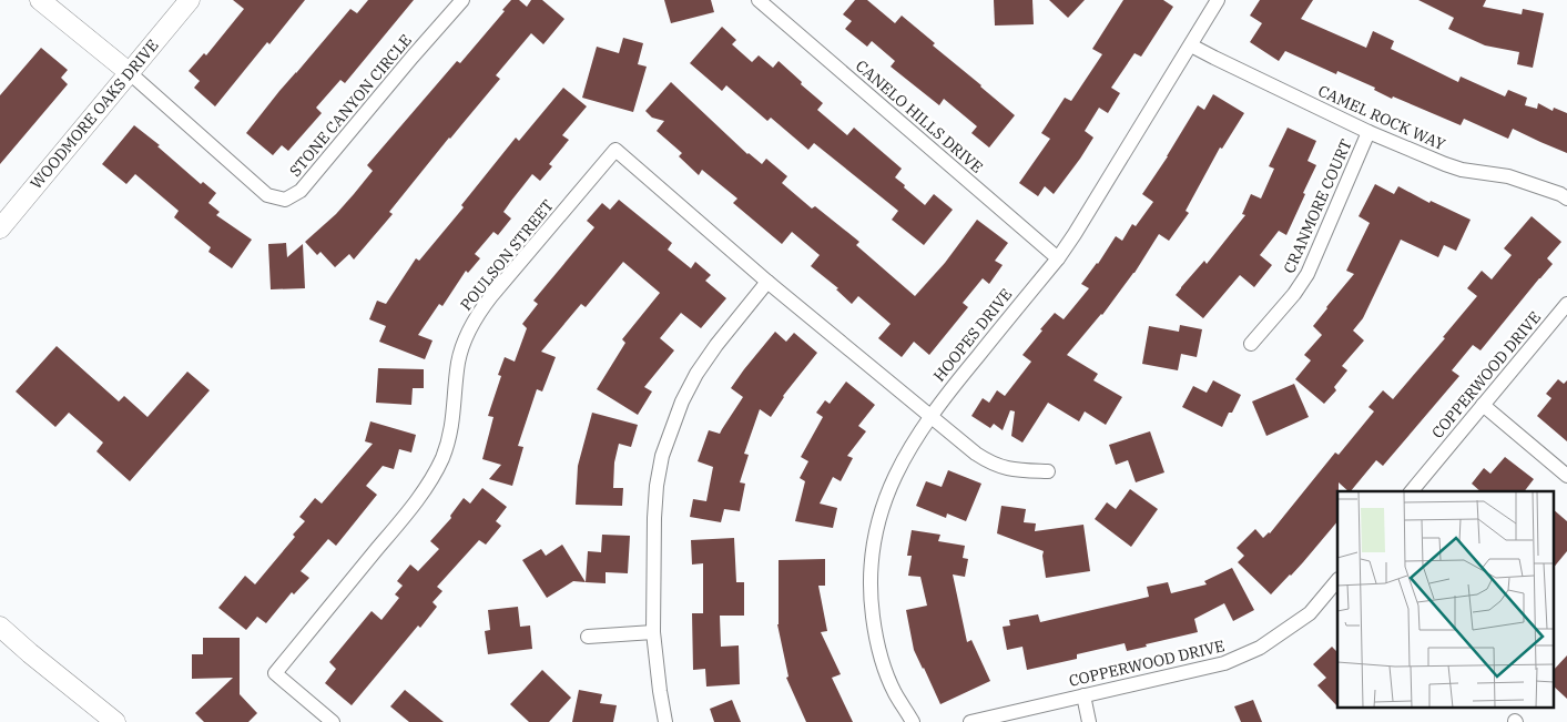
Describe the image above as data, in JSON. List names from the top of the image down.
{
  "streets": {
    "street": [
      "STONE CANYON CIRCLE",
      "WOODMORE OAKS DRIVE",
      "CANELO HILLS DRIVE",
      "CAMEL ROCK WAY",
      "CRANMORE COURT",
      "POULSON STREET",
      "HOOPES DRIVE",
      "COPPERWOOD DRIVE"
    ]
  },
  "crossings": [
    ["STONE CANYON CIRCLE", "WOODMORE OAKS DRIVE"],
    ["CANELO HILLS DRIVE", "HOOPES DRIVE"],
    ["CAMEL ROCK WAY", "CRANMORE COURT"],
    ["CAMEL ROCK WAY", "HOOPES DRIVE"],
    ["POULSON STREET", "HOOPES DRIVE"]
  ]
}
